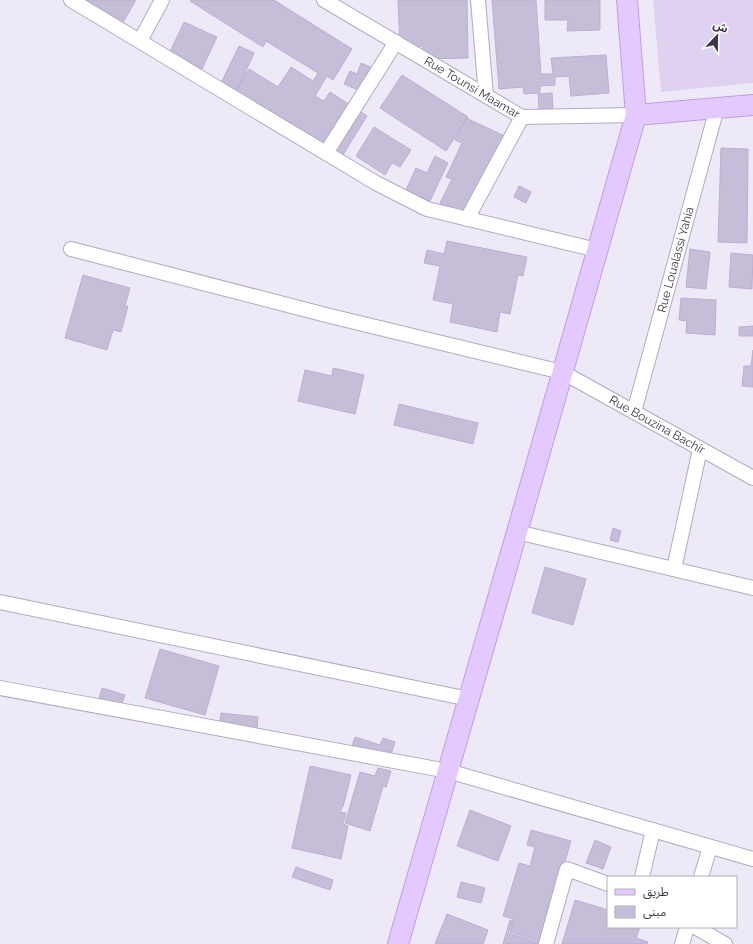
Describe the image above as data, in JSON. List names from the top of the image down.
{
  "streets": {
    "street": ["Rue Tounsi Maamar", "Rue Loualassi Yahia", "Rue Bouzina Bachir"]
  },
  "crossings": [
    ["Rue Loualassi Yahia", "Rue Bouzina Bachir"]
  ],
  "legend": ["طريق", "مبنى"],
  "north": "top"
}
